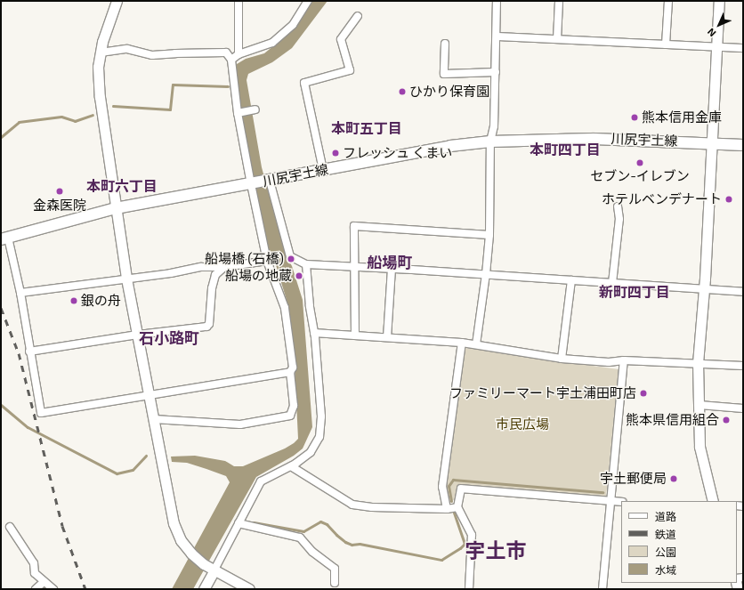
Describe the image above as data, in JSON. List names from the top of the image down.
{
  "streets": {
    "main road": ["川尻宇土線"]
  },
  "districts": [
    "本町五丁目",
    "本町四丁目",
    "本町六丁目",
    "船場町",
    "新町四丁目",
    "石小路町",
    "宇土市"
  ],
  "parks": ["市民広場"],
  "places": [
    "ひかり保育園",
    "熊本信用金庫",
    "フレッシュ くまい",
    "セブン-イレブン",
    "金森医院",
    "ホテルベンデナート",
    "船場橋 (石橋)",
    "船場の地蔵",
    "銀の舟",
    "ファミリーマート宇土浦田町店",
    "熊本県信用組合",
    "宇土郵便局"
  ],
  "legend": [
    "道路",
    "鉄道",
    "公園",
    "水域"
  ],
  "north": "bottom left"
}
